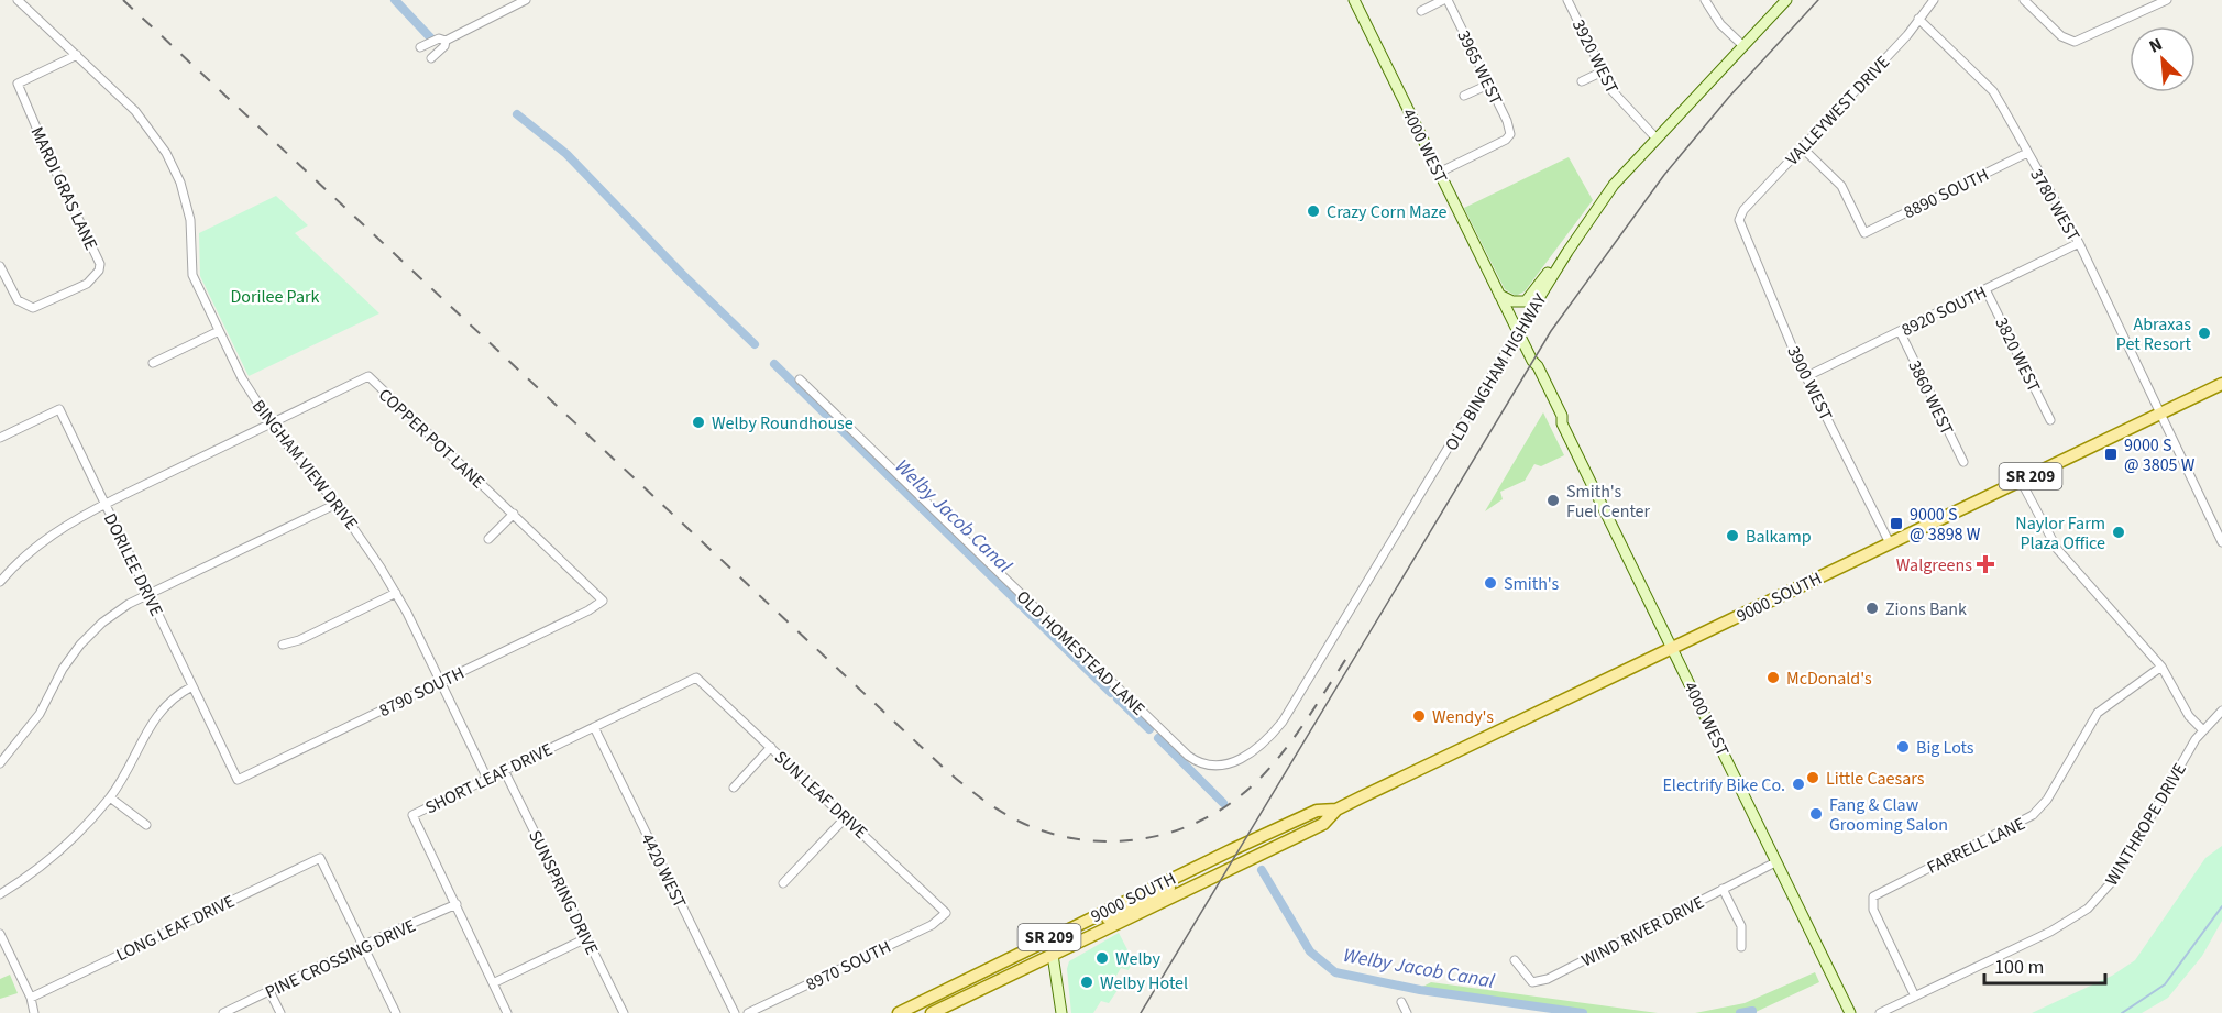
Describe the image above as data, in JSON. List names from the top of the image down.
{
  "streets": {
    "main road": [
      "4000 WEST",
      "OLD BINGHAM HIGHWAY",
      "SR 209",
      "9000 SOUTH"
    ],
    "street": [
      "3920 WEST",
      "3965 WEST",
      "VALLEYWEST DRIVE",
      "MARDI GRAS LANE",
      "8890 SOUTH",
      "3780 WEST",
      "8920 SOUTH",
      "3820 WEST",
      "3900 WEST",
      "3860 WEST",
      "COPPER POT LANE",
      "BINGHAM VIEW DRIVE",
      "DORILEE DRIVE",
      "OLD HOMESTEAD LANE",
      "8790 SOUTH",
      "SHORT LEAF DRIVE",
      "SUN LEAF DRIVE",
      "WINTHROPE DRIVE",
      "FARRELL LANE",
      "4420 WEST",
      "SUNSPRING DRIVE",
      "LONG LEAF DRIVE",
      "WIND RIVER DRIVE",
      "PINE CROSSING DRIVE",
      "8970 SOUTH"
    ]
  },
  "crossings": [
    ["3920 WEST", "OLD BINGHAM HIGHWAY"],
    ["3965 WEST", "4000 WEST"],
    ["VALLEYWEST DRIVE", "8890 SOUTH"],
    ["VALLEYWEST DRIVE", "3780 WEST"],
    ["VALLEYWEST DRIVE", "3900 WEST"],
    ["4000 WEST", "OLD BINGHAM HIGHWAY"],
    ["4000 WEST", "9000 SOUTH"],
    ["4000 WEST", "WIND RIVER DRIVE"],
    ["MARDI GRAS LANE", "BINGHAM VIEW DRIVE"],
    ["8890 SOUTH", "3780 WEST"],
    ["3780 WEST", "8920 SOUTH"],
    ["3780 WEST", "9000 SOUTH"],
    ["8920 SOUTH", "3820 WEST"],
    ["8920 SOUTH", "3900 WEST"],
    ["8920 SOUTH", "3860 WEST"],
    ["OLD BINGHAM HIGHWAY", "OLD HOMESTEAD LANE"],
    ["3900 WEST", "9000 SOUTH"],
    ["COPPER POT LANE", "BINGHAM VIEW DRIVE"],
    ["COPPER POT LANE", "DORILEE DRIVE"],
    ["COPPER POT LANE", "8790 SOUTH"],
    ["BINGHAM VIEW DRIVE", "8790 SOUTH"],
    ["BINGHAM VIEW DRIVE", "SHORT LEAF DRIVE"],
    ["DORILEE DRIVE", "8790 SOUTH"],
    ["SHORT LEAF DRIVE", "SUN LEAF DRIVE"],
    ["SHORT LEAF DRIVE", "4420 WEST"],
    ["SHORT LEAF DRIVE", "SUNSPRING DRIVE"],
    ["SHORT LEAF DRIVE", "PINE CROSSING DRIVE"],
    ["SUN LEAF DRIVE", "8970 SOUTH"],
    ["WINTHROPE DRIVE", "FARRELL LANE"],
    ["LONG LEAF DRIVE", "PINE CROSSING DRIVE"]
  ],
  "water": ["Welby Jacob Canal"],
  "parks": ["Dorilee Park"],
  "places": {
    "other": [
      "Crazy Corn Maze",
      "Abraxas Pet Resort",
      "Welby Roundhouse",
      "Smith's Fuel Center",
      "Naylor Farm Plaza Office",
      "Balkamp",
      "Smith's",
      "Zions Bank",
      "McDonald's",
      "Wendy's",
      "Big Lots",
      "Little Caesars",
      "Electrify Bike Co.",
      "Fang & Claw Grooming Salon",
      "Welby",
      "Welby Hotel"
    ],
    "transit": ["9000 S @ 3805 W", "9000 S @ 3898 W"],
    "health": ["Walgreens"]
  },
  "scale_bar": "100 m",
  "north": "top left"
}
